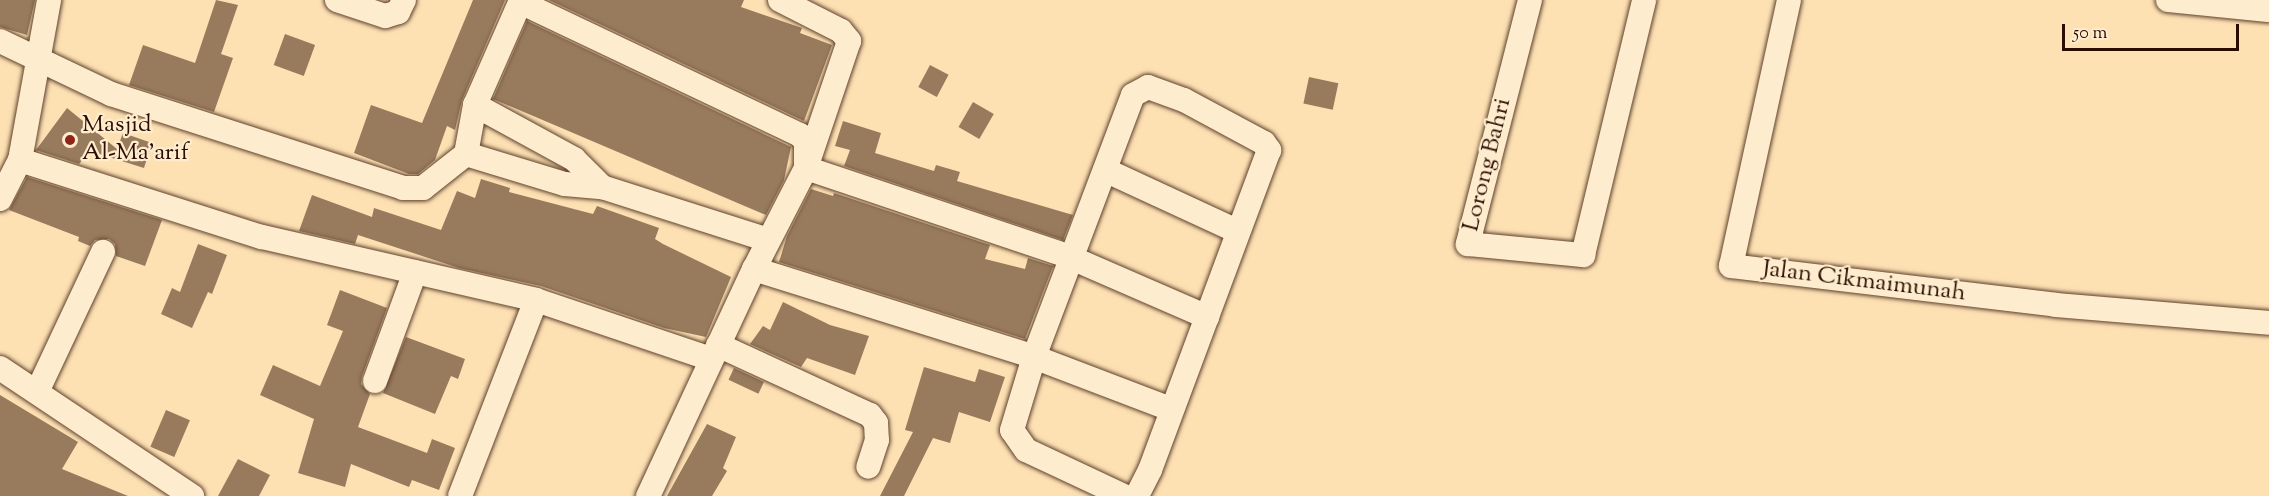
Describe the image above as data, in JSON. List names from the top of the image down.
{
  "streets": {
    "street": ["Lorong Bahri", "Jalan Cikmaimunah"]
  },
  "places": ["Masjid Al-Ma'arif"],
  "scale_bar": "50 m"
}
